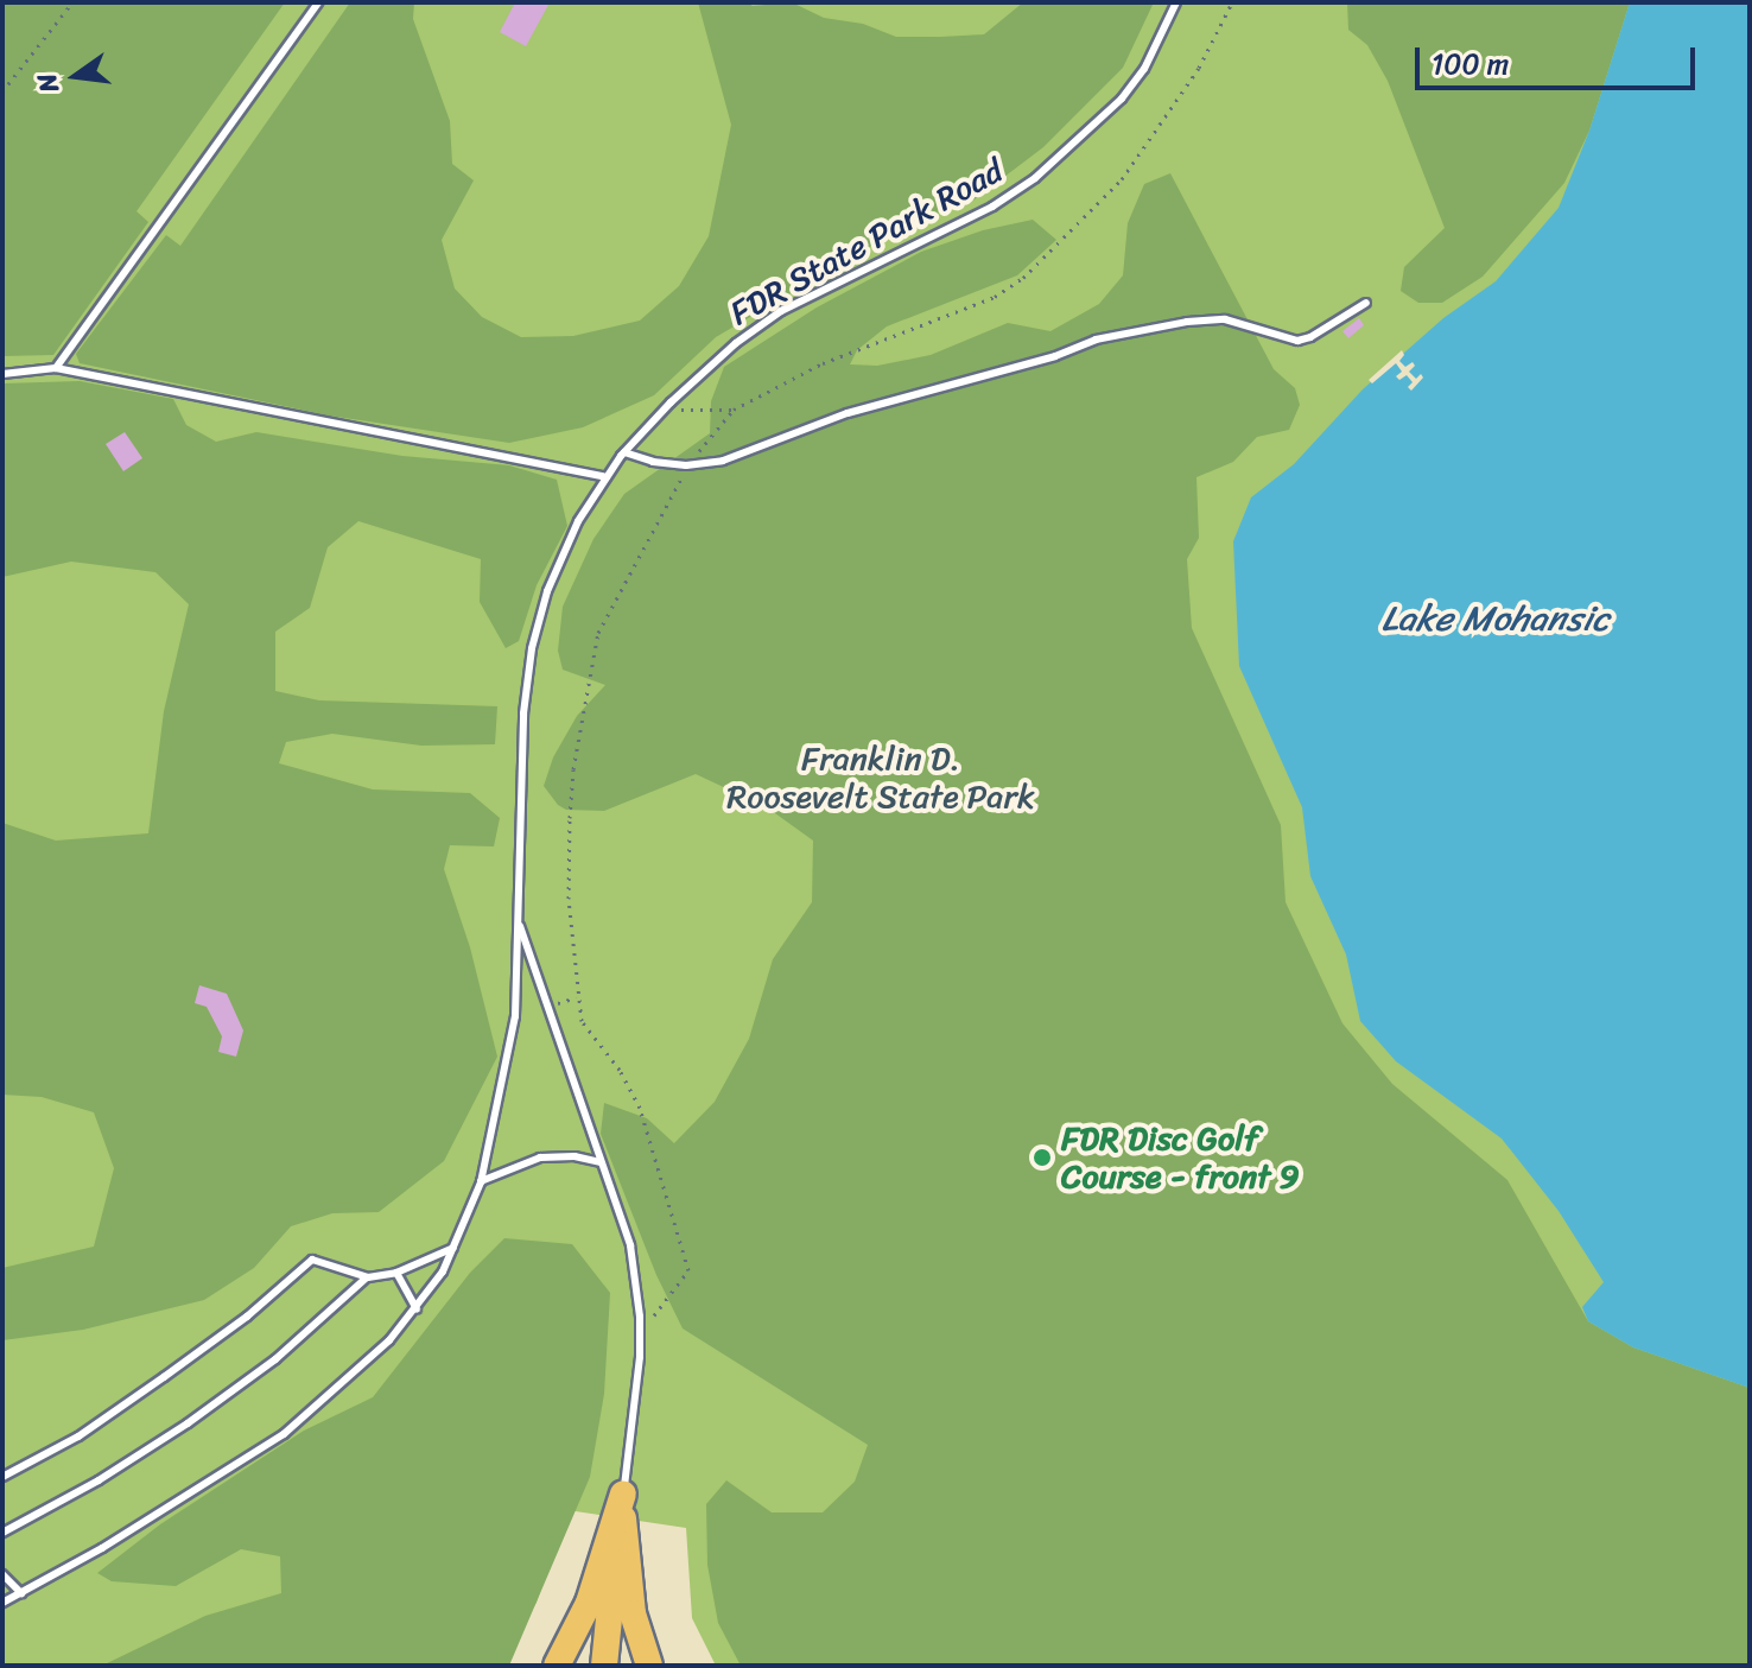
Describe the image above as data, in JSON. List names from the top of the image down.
{
  "streets": {
    "lane": ["FDR State Park Road"]
  },
  "water": ["Lake Mohansic"],
  "parks": ["Franklin D. Roosevelt State Park"],
  "places": ["FDR Disc Golf Course - front 9"],
  "scale_bar": "100 m",
  "north": "left"
}
